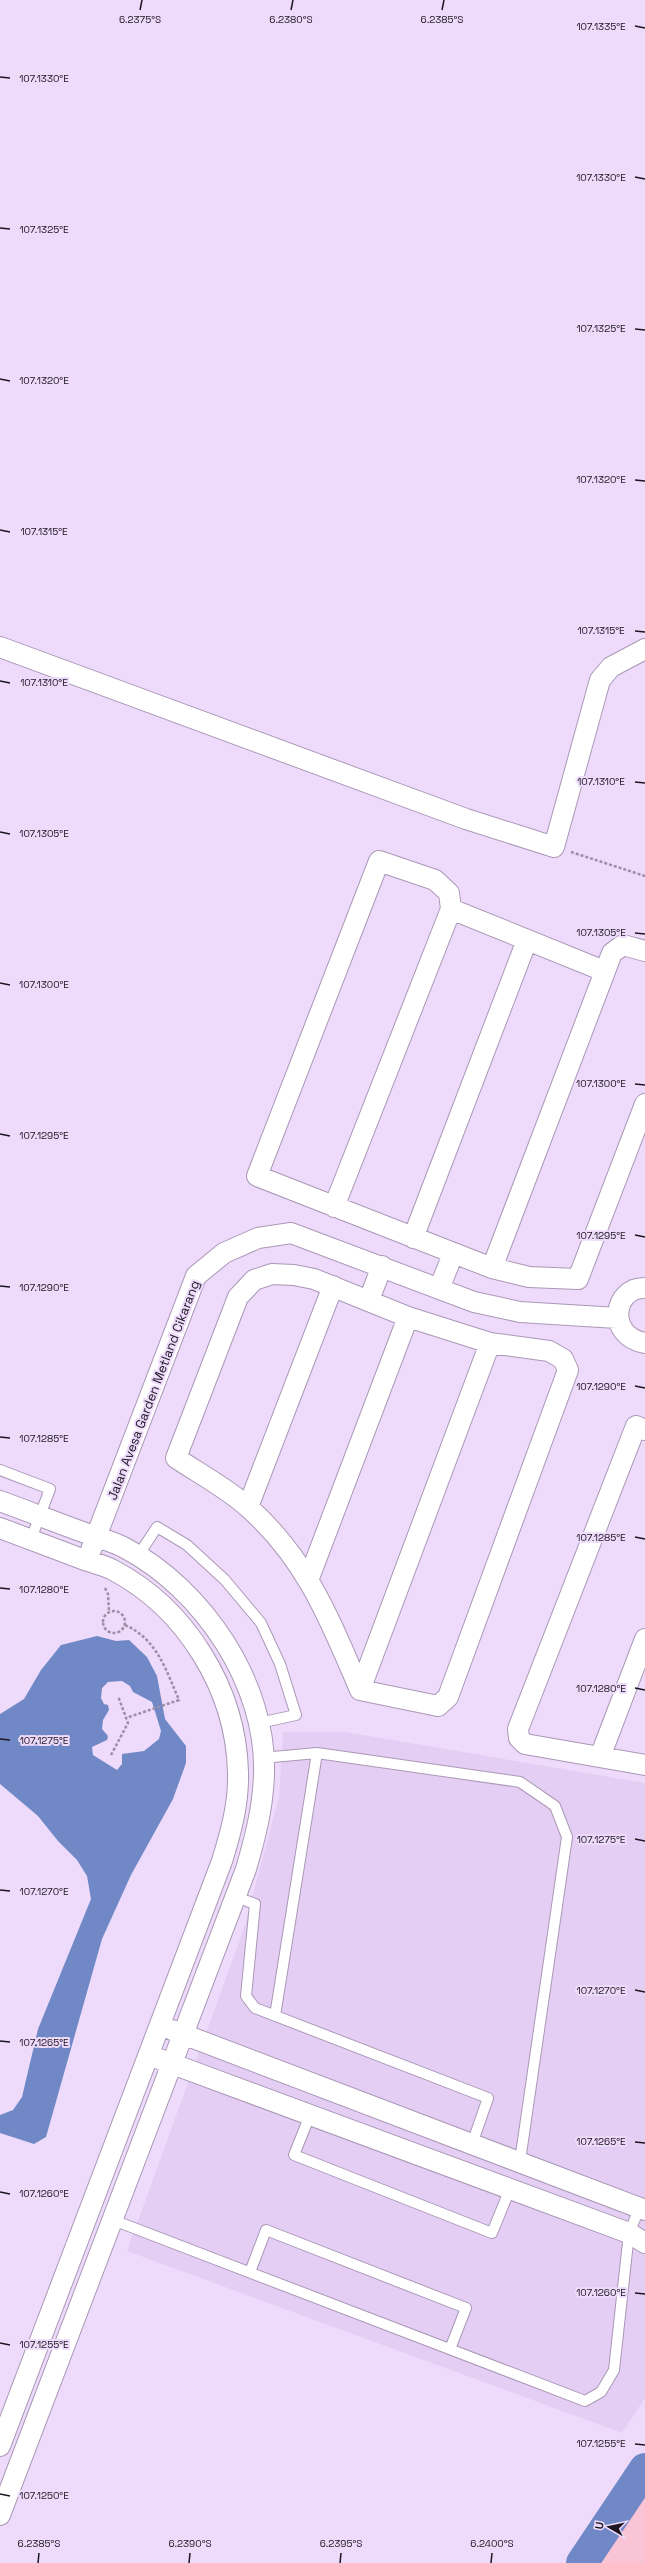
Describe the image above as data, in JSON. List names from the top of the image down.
{
  "streets": {
    "street": ["Jalan Avesa Garden Metland Cikarang"]
  },
  "north": "left",
  "coordinates": [
    "6.2375°S",
    "6.2380°S",
    "6.2385°S",
    "107.1335°E",
    "107.1330°E",
    "107.1325°E",
    "107.1320°E",
    "107.1315°E",
    "107.1310°E",
    "107.1305°E",
    "107.1300°E",
    "107.1295°E",
    "107.1290°E",
    "107.1285°E",
    "107.1280°E",
    "107.1275°E",
    "107.1270°E",
    "107.1265°E",
    "107.1260°E",
    "107.1255°E",
    "107.1250°E",
    "6.2390°S",
    "6.2395°S",
    "6.2400°S"
  ]
}
